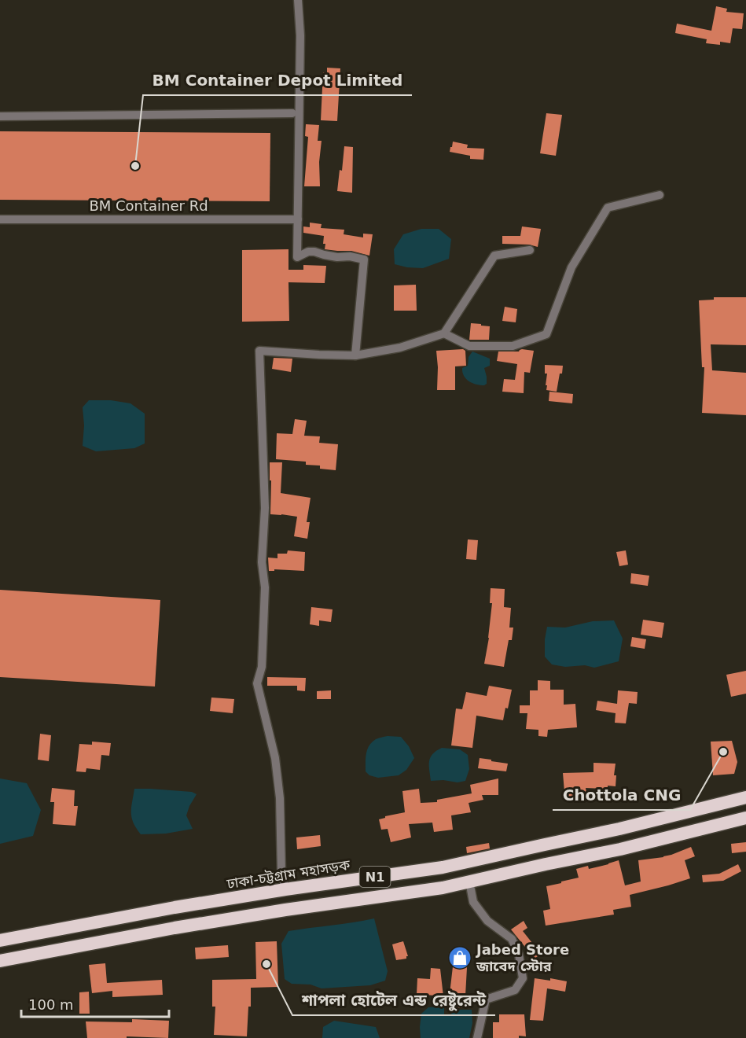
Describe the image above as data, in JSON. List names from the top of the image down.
{
  "streets": {
    "highway": ["ঢাকা-চট্টগ্রাম মহাসড়ক", "N1"],
    "street": ["BM Container Rd"]
  },
  "places": {
    "other": ["BM Container Depot Limited", "Chottola CNG", "শাপলা হোটেল এন্ড রেষ্টুরেন্ট"],
    "shop": ["Jabed Store জাবেদ স্টোর"]
  },
  "scale_bar": "100 m"
}
